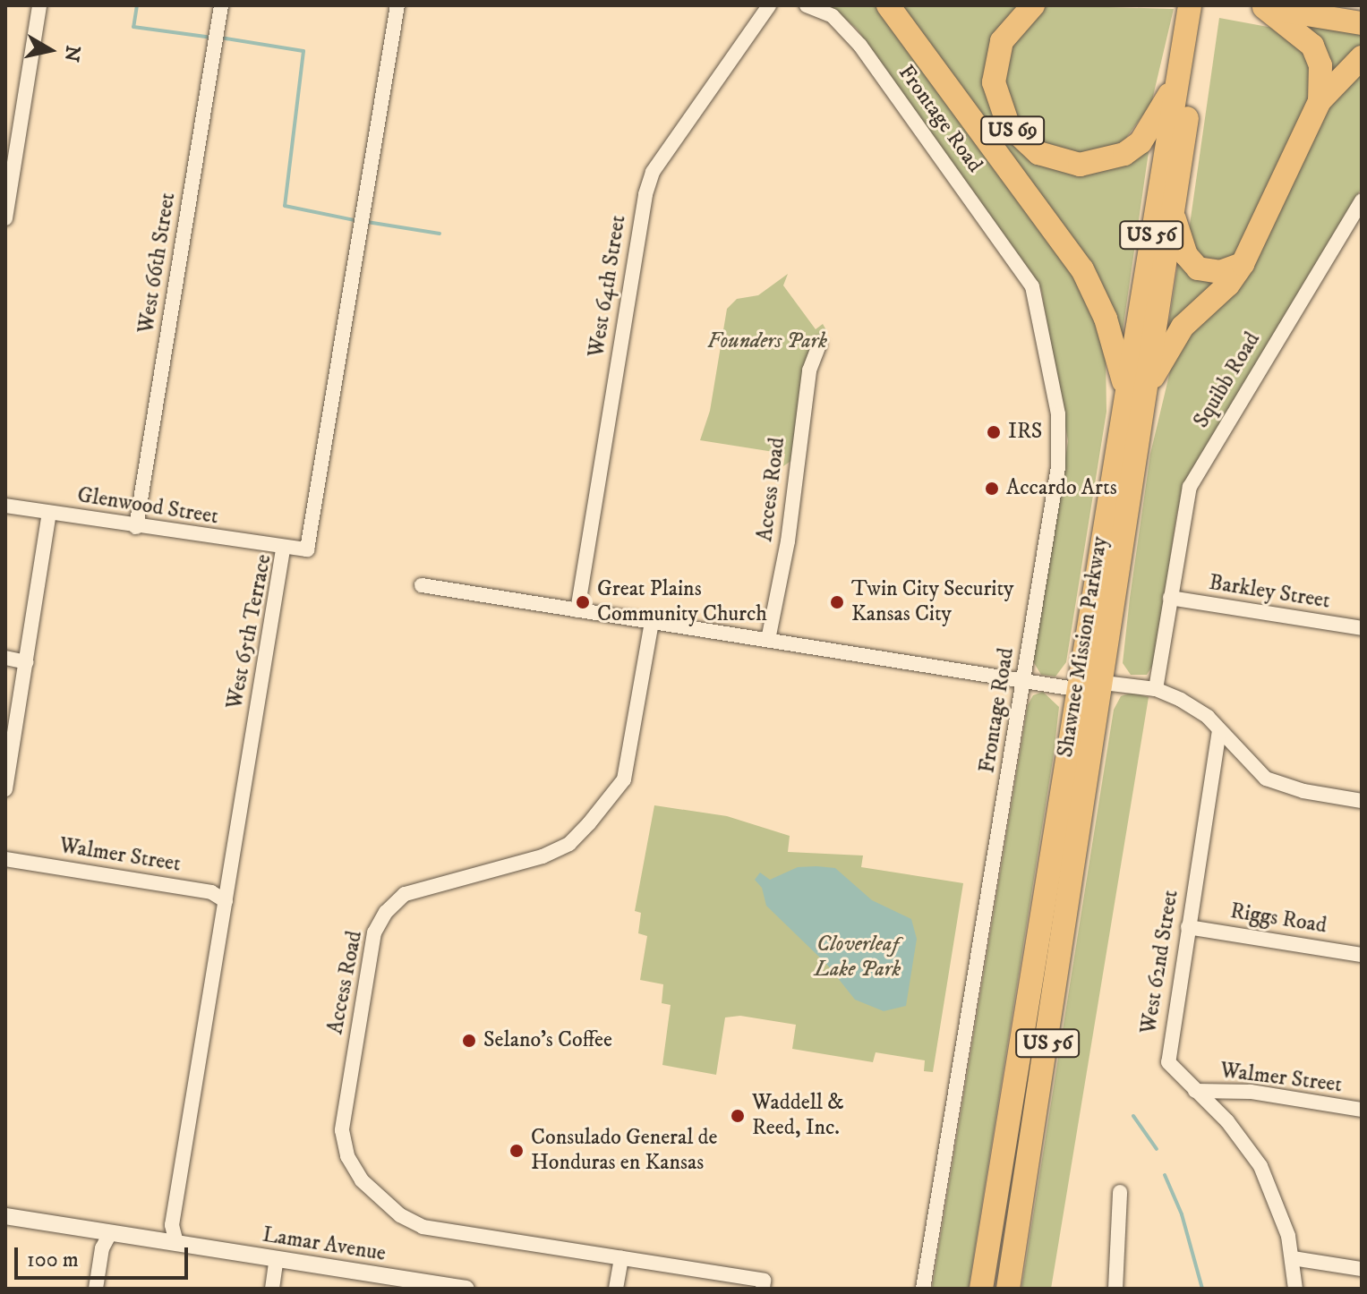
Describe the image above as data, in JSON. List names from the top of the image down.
{
  "streets": {
    "highway": ["US 69", "US 56", "Shawnee Mission Parkway"],
    "street": [
      "Frontage Road",
      "West 66th Street",
      "West 64th Street",
      "Squibb Road",
      "Access Road",
      "Glenwood Street",
      "Barkley Street",
      "West 65th Terrace",
      "Walmer Street",
      "Riggs Road",
      "West 62nd Street",
      "Lamar Avenue"
    ]
  },
  "crossings": [
    ["US 69", "Shawnee Mission Parkway"],
    ["West 66th Street", "Glenwood Street"],
    ["Squibb Road", "Barkley Street"],
    ["Glenwood Street", "West 65th Terrace"],
    ["West 65th Terrace", "Walmer Street"],
    ["West 65th Terrace", "Lamar Avenue"],
    ["Walmer Street", "West 62nd Street"],
    ["Riggs Road", "West 62nd Street"]
  ],
  "parks": ["Founders Park", "Cloverleaf Lake Park"],
  "places": [
    "IRS",
    "Accardo Arts",
    "Great Plains Community Church",
    "Twin City Security Kansas City",
    "Selano's Coffee",
    "Waddell & Reed, Inc.",
    "Consulado General de Honduras en Kansas"
  ],
  "scale_bar": "100 m",
  "north": "right"
}
